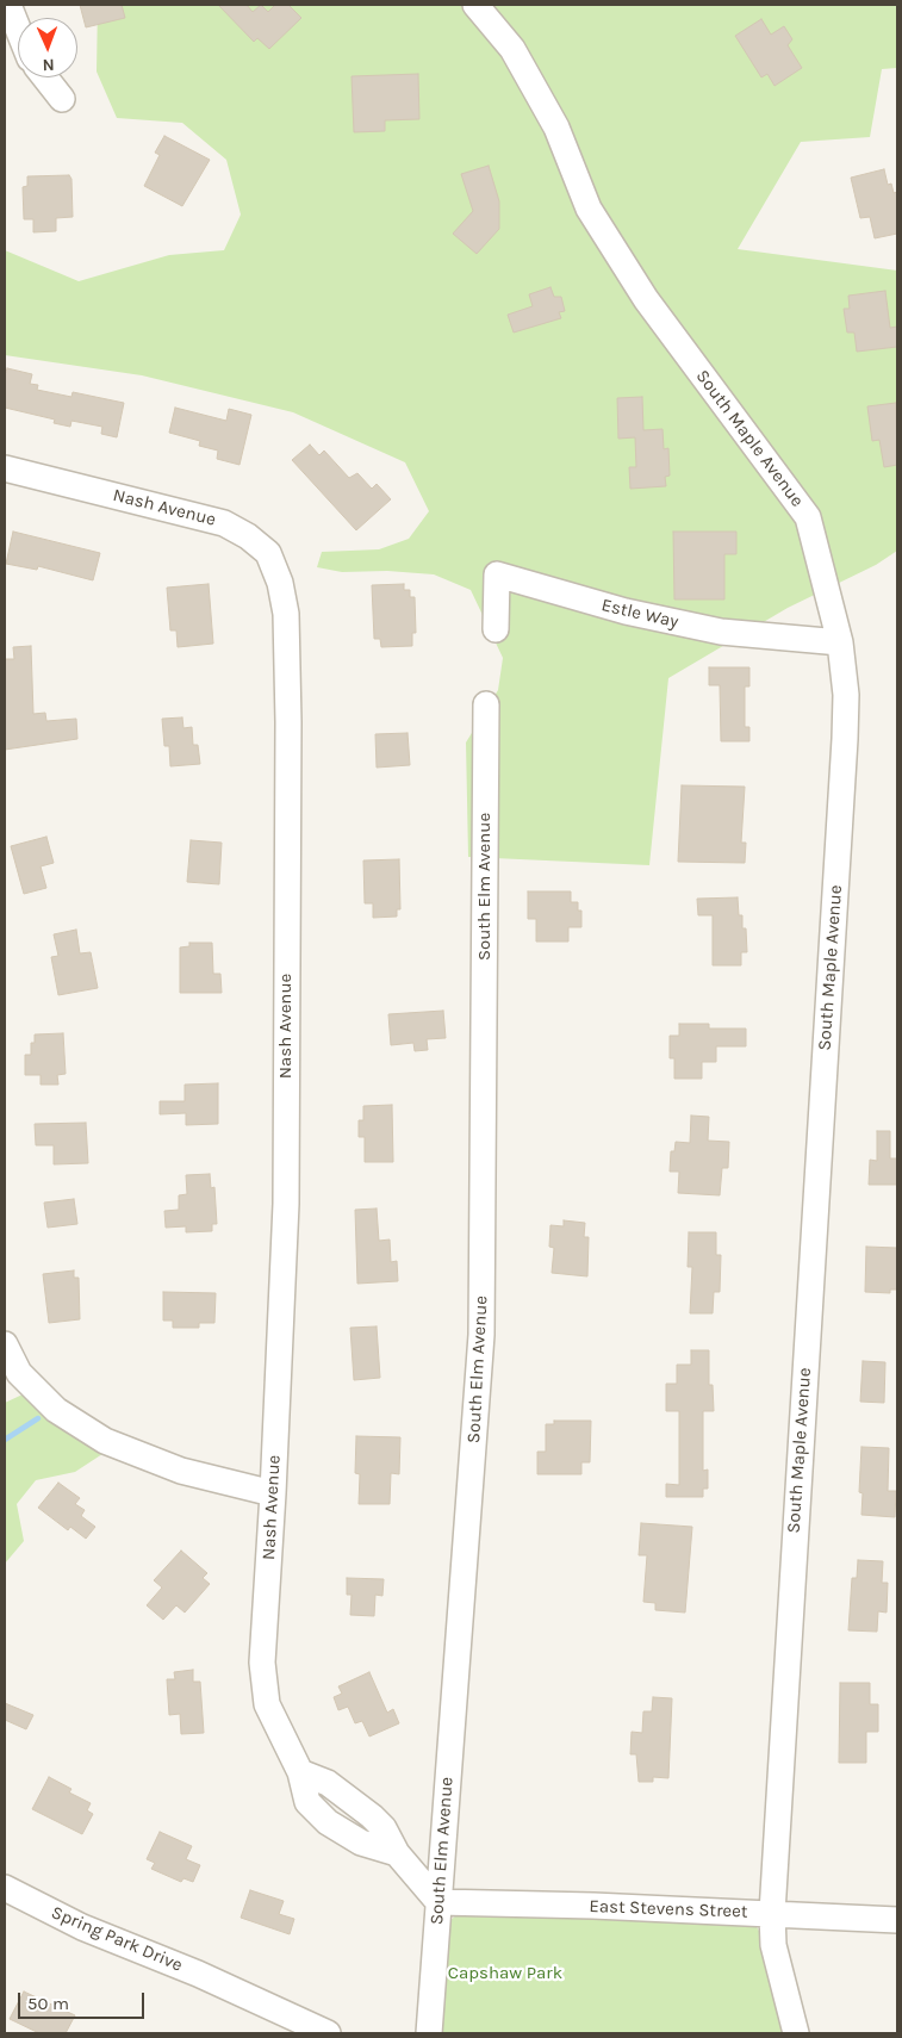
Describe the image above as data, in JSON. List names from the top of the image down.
{
  "streets": {
    "street": [
      "South Maple Avenue",
      "Nash Avenue",
      "Estle Way",
      "South Elm Avenue",
      "East Stevens Street",
      "Spring Park Drive"
    ]
  },
  "crossings": [
    ["South Maple Avenue", "Estle Way"],
    ["South Maple Avenue", "East Stevens Street"],
    ["Nash Avenue", "South Elm Avenue"],
    ["Nash Avenue", "East Stevens Street"],
    ["South Elm Avenue", "East Stevens Street"]
  ],
  "parks": ["Capshaw Park"],
  "scale_bar": "50 m",
  "north": "bottom"
}
